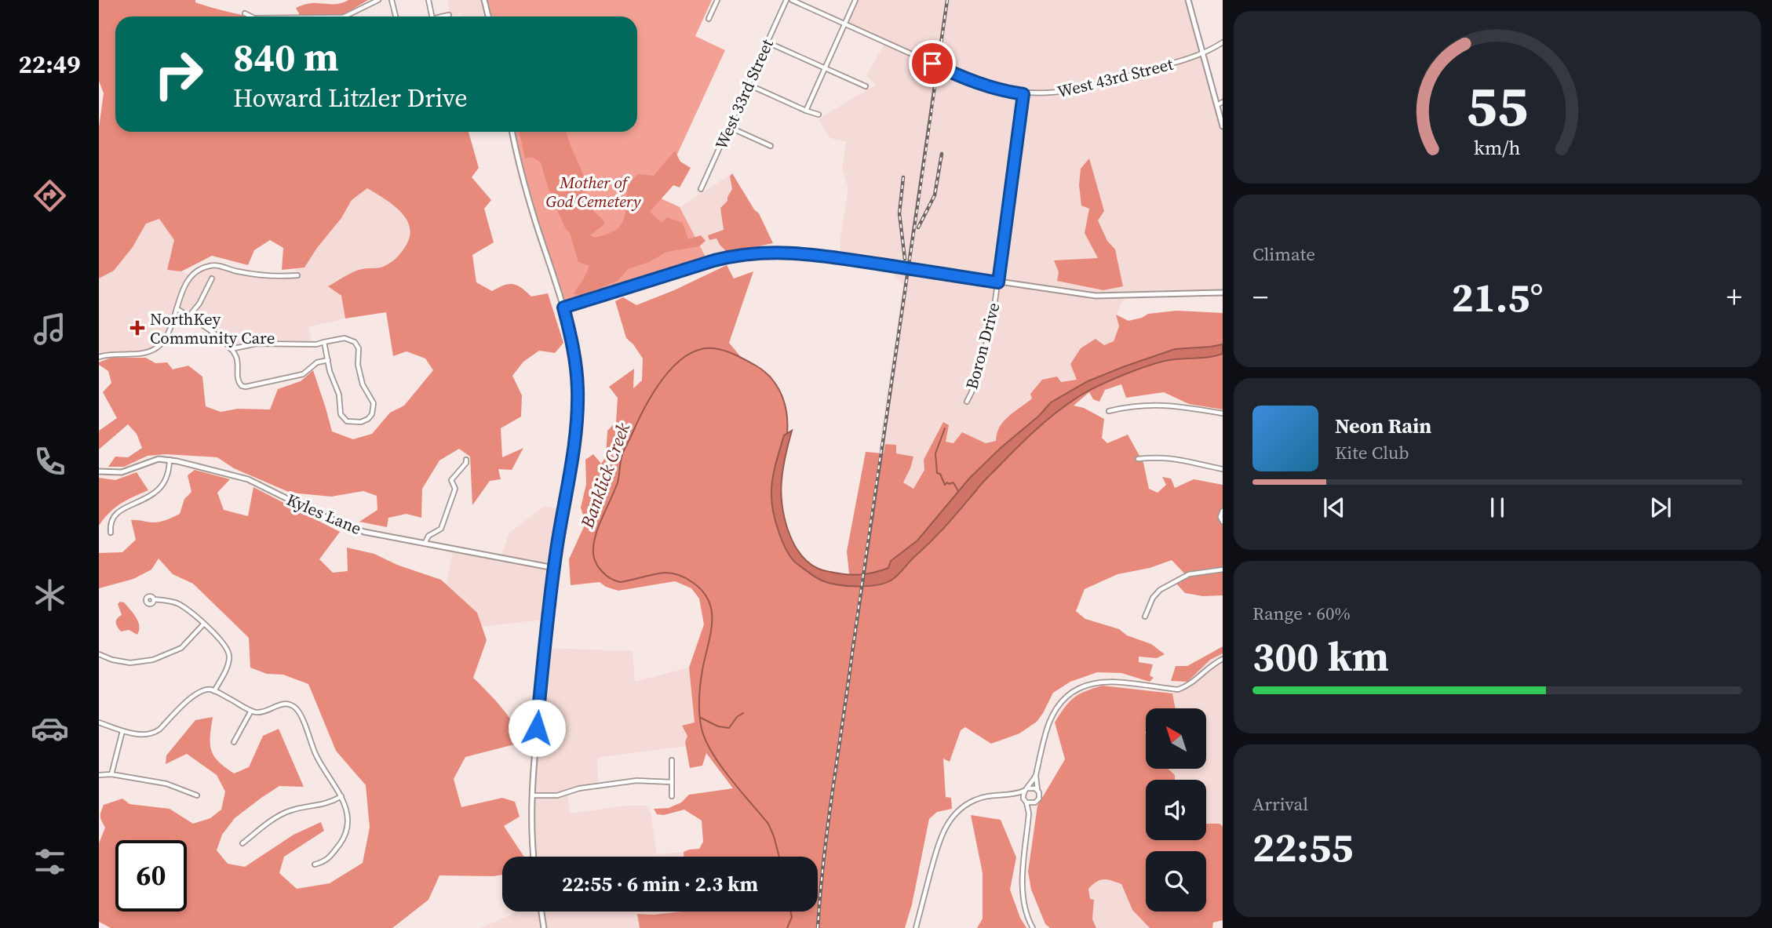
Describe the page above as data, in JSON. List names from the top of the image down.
{
  "streets": {
    "main road": ["Kyles Lane"],
    "street": ["West 43rd Street", "West 33rd Street", "Boron Drive"]
  },
  "crossings": [
    ["West 43rd Street", "Boron Drive"]
  ],
  "water": ["Banklick Creek"],
  "parks": ["Mother of God Cemetery"],
  "places": {
    "health": ["NorthKey Community Care"]
  },
  "north": "top left",
  "page": {
    "tabs": "22:49",
    "turn": ["840 m", "Howard Litzler Drive"],
    "tile": [
      "Climate",
      ["Range · 60%", "300 km"],
      ["Arrival", "22:55"]
    ],
    "heat": ["−", "21.5°", "+"],
    "song": ["Neon Rain", "Kite Club"],
    "limit": "60",
    "trip": "22:55 · 6 min · 2.3 km",
    "gauge": ["55", "km/h"]
  }
}
